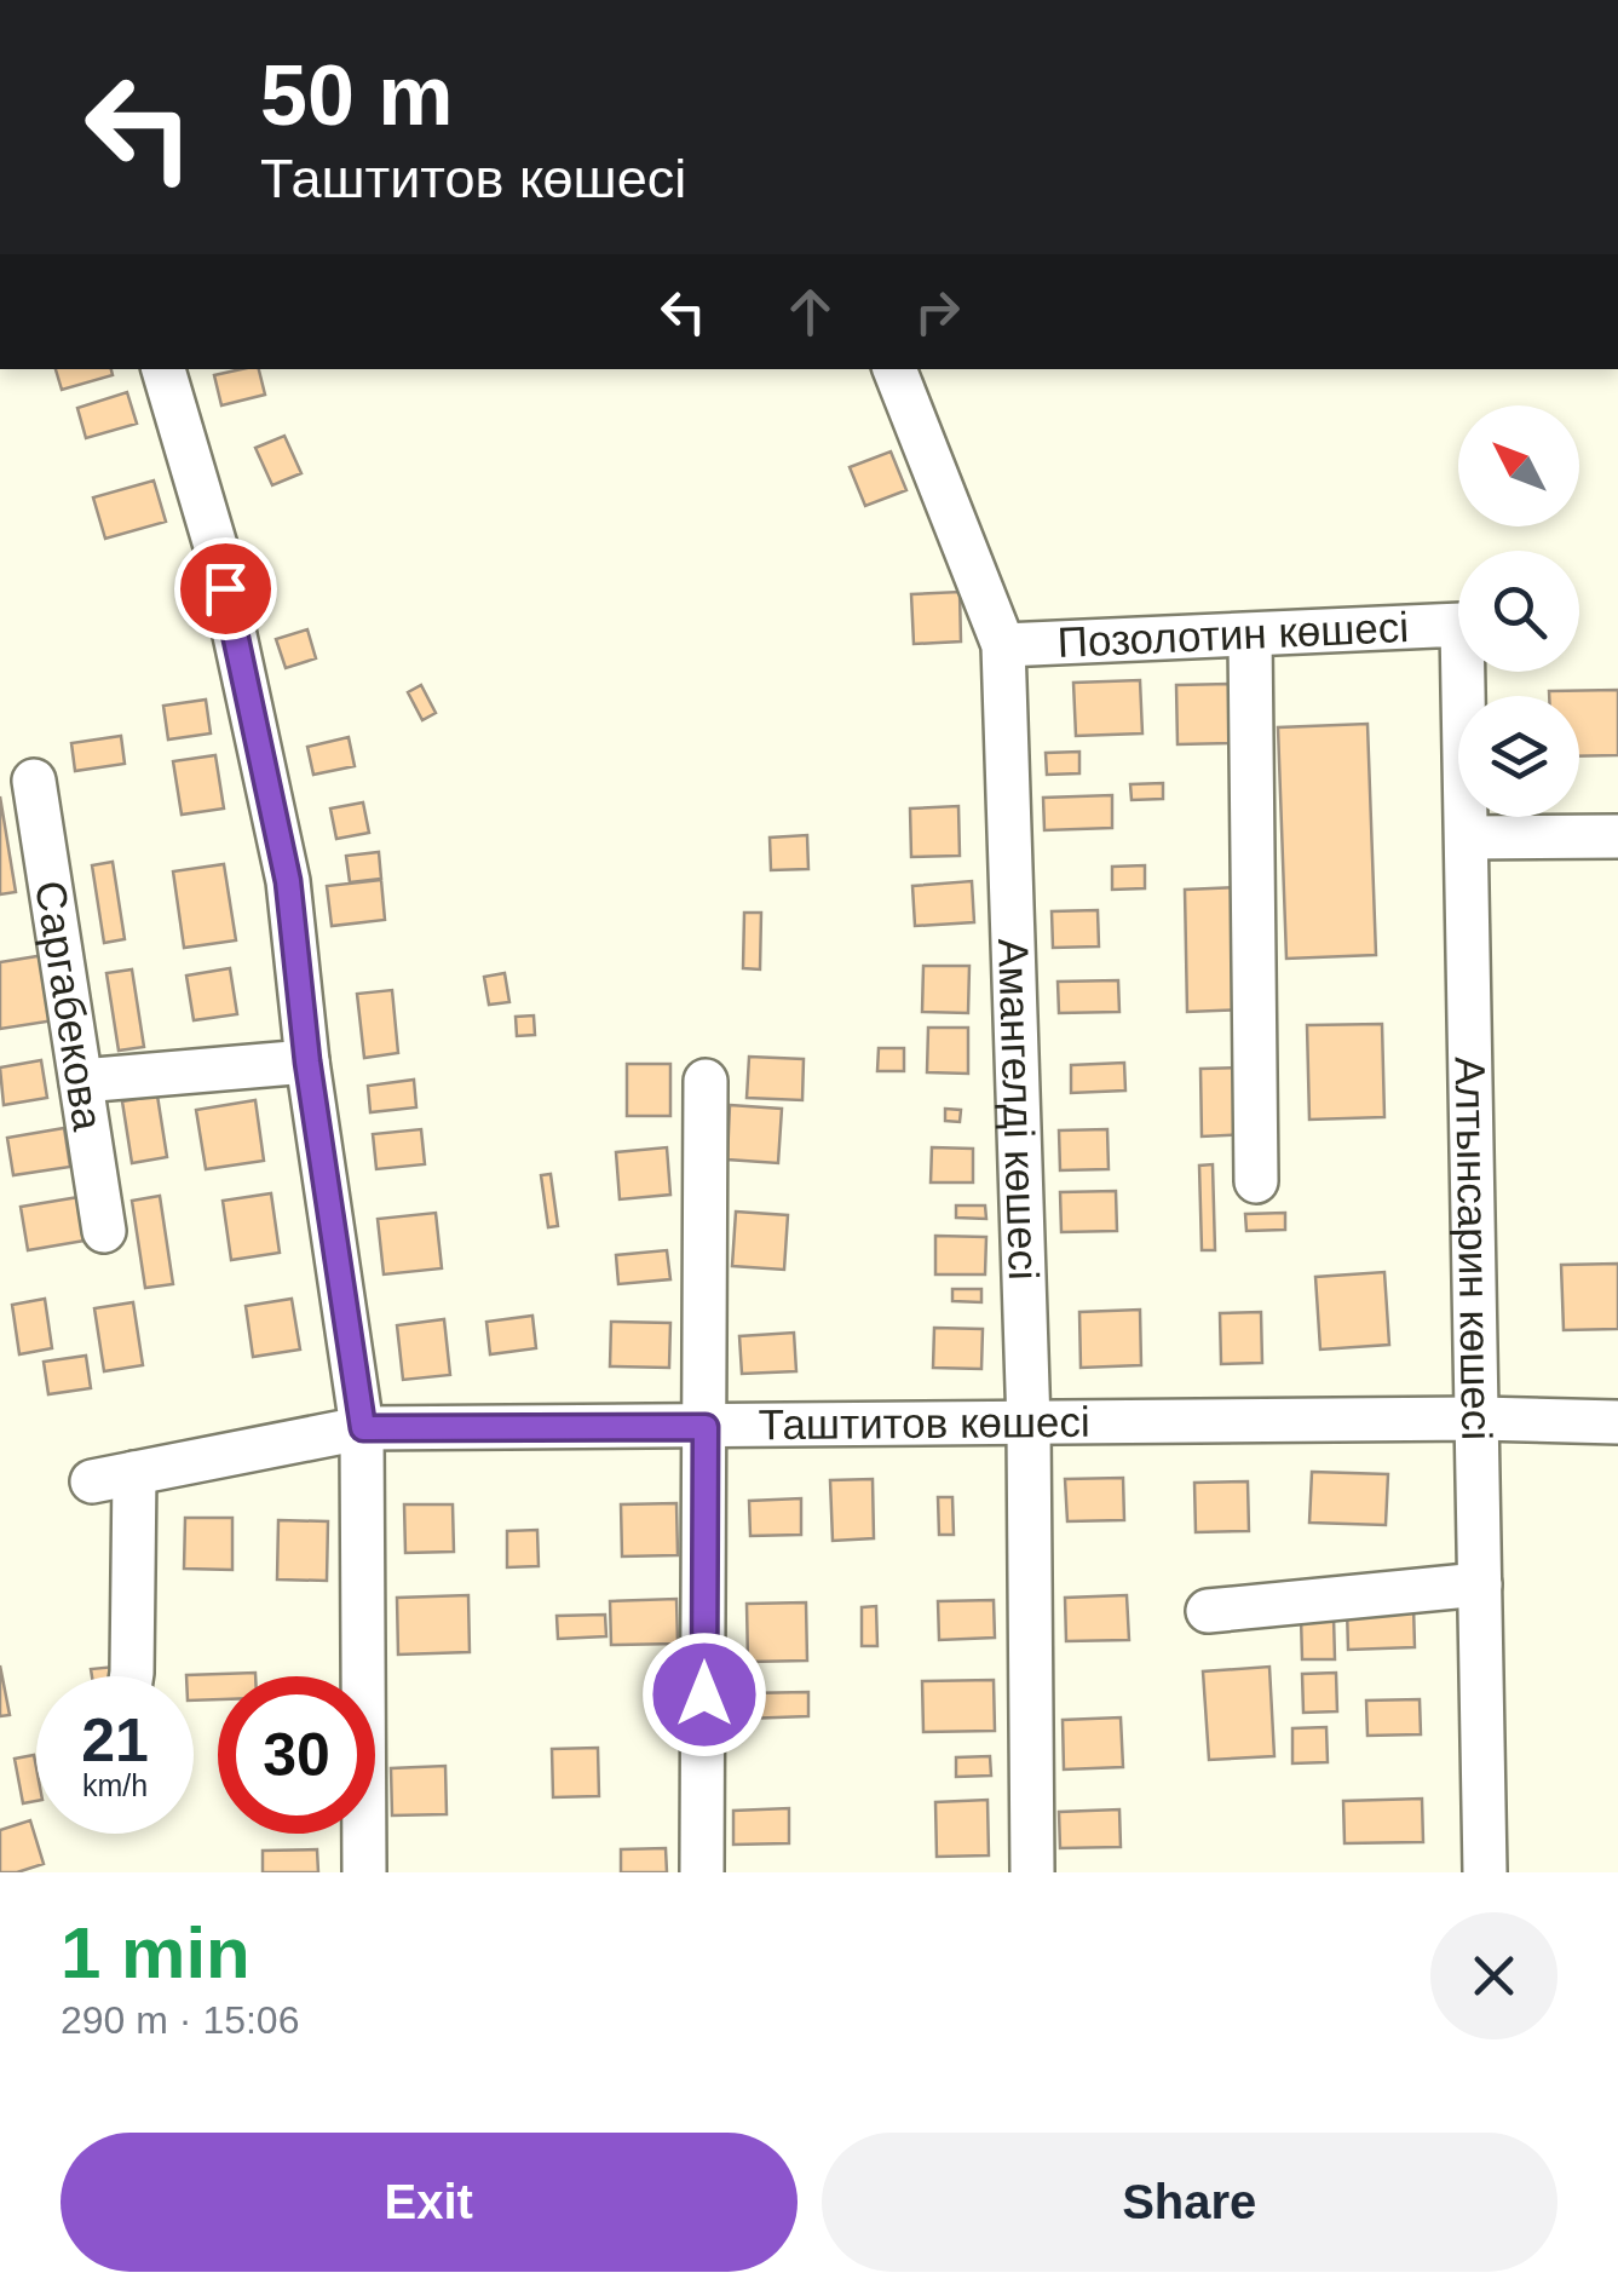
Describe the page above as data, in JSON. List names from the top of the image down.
{
  "streets": {
    "street": [
      "Позолотин көшесі",
      "Саргабекова",
      "Амангелді көшесі",
      "Алтынсарин көшесі",
      "Таштитов көшесі"
    ]
  },
  "crossings": [
    ["Позолотин көшесі", "Амангелді көшесі"],
    ["Амангелді көшесі", "Таштитов көшесі"],
    ["Алтынсарин көшесі", "Таштитов көшесі"]
  ],
  "north": "top left",
  "page": {
    "turn": ["50 m", "Таштитов көшесі"],
    "speed": "21 km/h",
    "limit": "30",
    "heading": ["1 min", "290 m · 15:06"],
    "buttons": ["Exit", "Share"]
  }
}
